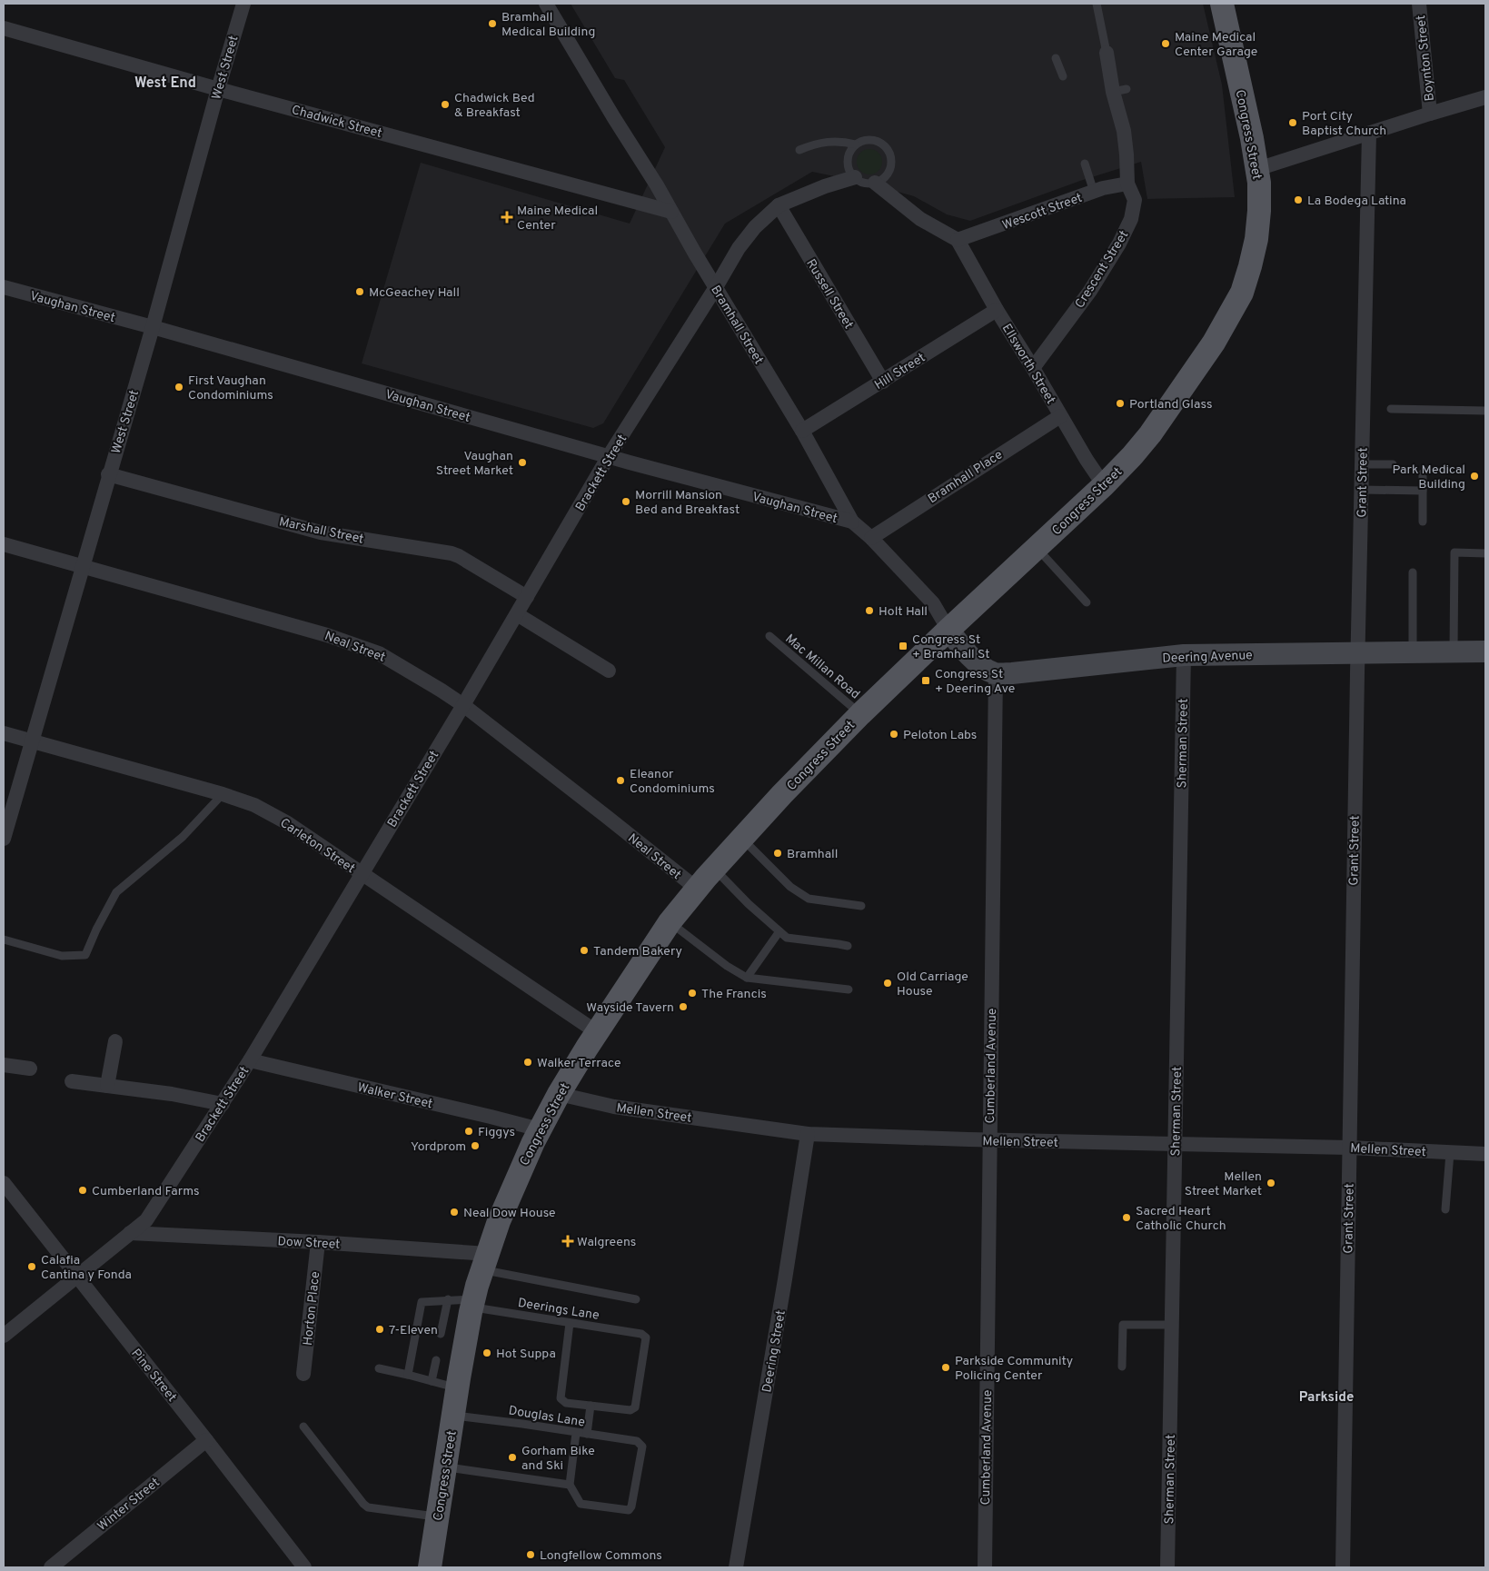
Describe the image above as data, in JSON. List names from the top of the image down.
{
  "streets": {
    "main road": ["Congress Street", "Deering Avenue"],
    "street": [
      "Boynton Street",
      "West Street",
      "Chadwick Street",
      "Wescott Street",
      "Crescent Street",
      "Russell Street",
      "Vaughan Street",
      "Bramhall Street",
      "Ellsworth Street",
      "Hill Street",
      "Brackett Street",
      "Bramhall Place",
      "Grant Street",
      "Marshall Street",
      "Neal Street",
      "Sherman Street",
      "Carleton Street",
      "Cumberland Avenue",
      "Walker Street",
      "Mellen Street",
      "Dow Street",
      "Horton Place",
      "Deering Street",
      "Pine Street",
      "Winter Street"
    ],
    "lane": ["Mac Millan Road", "Deerings Lane", "Douglas Lane"]
  },
  "crossings": [
    ["West Street", "Chadwick Street"],
    ["West Street", "Vaughan Street"],
    ["West Street", "Marshall Street"],
    ["West Street", "Neal Street"],
    ["West Street", "Carleton Street"],
    ["Chadwick Street", "Bramhall Street"],
    ["Congress Street", "Bramhall Street"],
    ["Congress Street", "Ellsworth Street"],
    ["Congress Street", "Neal Street"],
    ["Congress Street", "Mac Millan Road"],
    ["Congress Street", "Carleton Street"],
    ["Congress Street", "Walker Street"],
    ["Congress Street", "Mellen Street"],
    ["Congress Street", "Dow Street"],
    ["Congress Street", "Deerings Lane"],
    ["Congress Street", "Douglas Lane"],
    ["Wescott Street", "Crescent Street"],
    ["Wescott Street", "Ellsworth Street"],
    ["Crescent Street", "Ellsworth Street"],
    ["Russell Street", "Hill Street"],
    ["Russell Street", "Brackett Street"],
    ["Vaughan Street", "Bramhall Street"],
    ["Vaughan Street", "Brackett Street"],
    ["Bramhall Street", "Hill Street"],
    ["Bramhall Street", "Brackett Street"],
    ["Bramhall Street", "Bramhall Place"],
    ["Ellsworth Street", "Hill Street"],
    ["Ellsworth Street", "Bramhall Place"],
    ["Brackett Street", "Marshall Street"],
    ["Brackett Street", "Neal Street"],
    ["Brackett Street", "Carleton Street"],
    ["Brackett Street", "Walker Street"],
    ["Brackett Street", "Dow Street"],
    ["Brackett Street", "Pine Street"],
    ["Grant Street", "Deering Avenue"],
    ["Grant Street", "Mellen Street"],
    ["Deering Avenue", "Sherman Street"],
    ["Deering Avenue", "Cumberland Avenue"],
    ["Sherman Street", "Mellen Street"],
    ["Cumberland Avenue", "Mellen Street"],
    ["Mellen Street", "Deering Street"],
    ["Dow Street", "Horton Place"],
    ["Pine Street", "Winter Street"]
  ],
  "districts": ["West End", "Parkside"],
  "places": {
    "other": [
      "Bramhall Medical Building",
      "Maine Medical Center Garage",
      "Chadwick Bed & Breakfast",
      "Port City Baptist Church",
      "La Bodega Latina",
      "McGeachey Hall",
      "First Vaughan Condominiums",
      "Portland Glass",
      "Vaughan Street Market",
      "Park Medical Building",
      "Morrill Mansion Bed and Breakfast",
      "Holt Hall",
      "Peloton Labs",
      "Eleanor Condominiums",
      "Bramhall",
      "Tandem Bakery",
      "Old Carriage House",
      "The Francis",
      "Wayside Tavern",
      "Walker Terrace",
      "Figgys",
      "Yordprom",
      "Mellen Street Market",
      "Cumberland Farms",
      "Neal Dow House",
      "Sacred Heart Catholic Church",
      "Calafia Cantina y Fonda",
      "7-Eleven",
      "Hot Suppa",
      "Parkside Community Policing Center",
      "Gorham Bike and Ski",
      "Longfellow Commons"
    ],
    "health": ["Maine Medical Center", "Walgreens"],
    "transit": ["Congress St + Bramhall St", "Congress St + Deering Ave"]
  }
}
